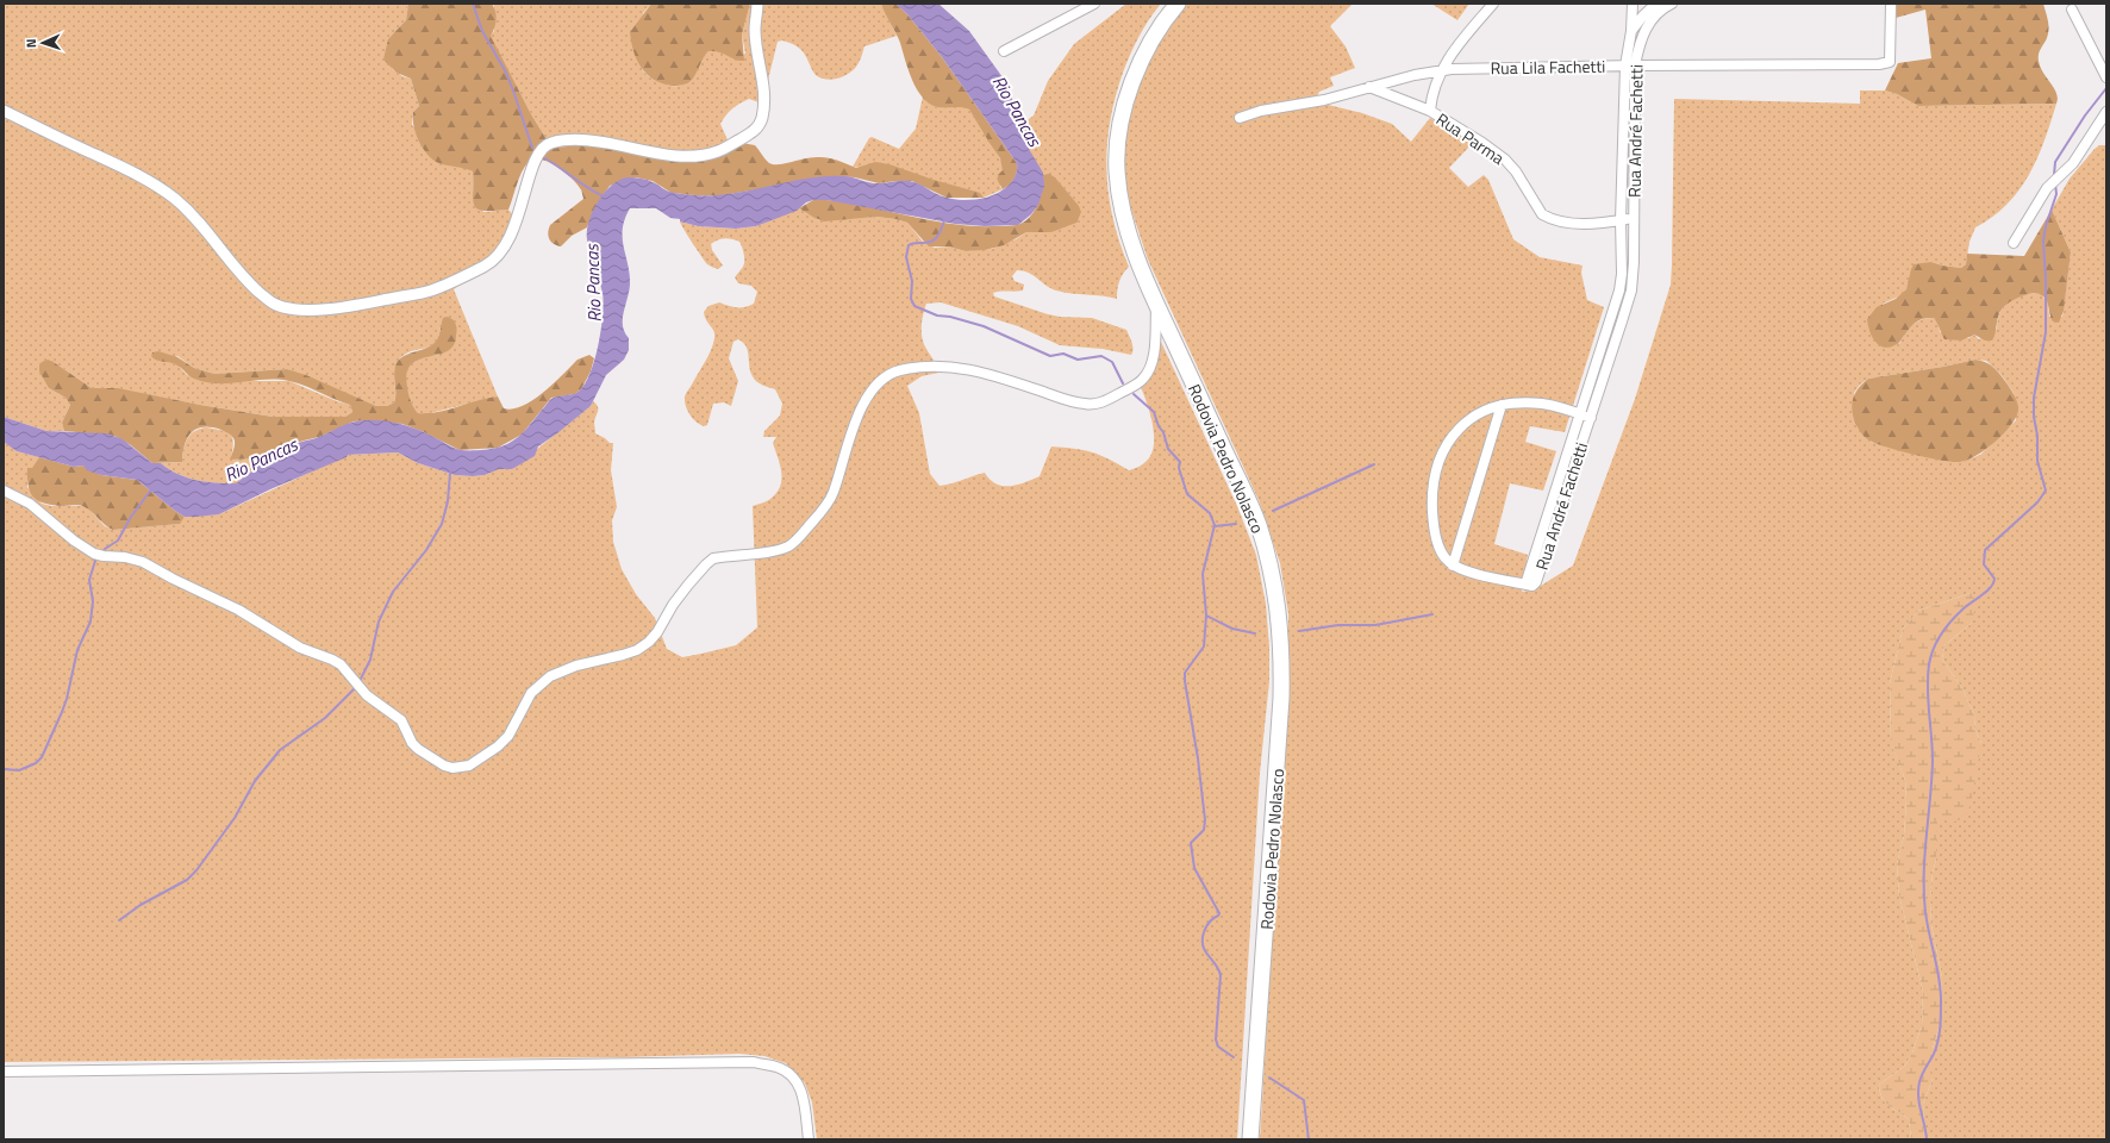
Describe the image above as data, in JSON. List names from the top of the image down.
{
  "streets": {
    "highway": ["Rodovia Pedro Nolasco"],
    "street": ["Rua Lila Fachetti", "Rua André Fachetti", "Rua Parma"]
  },
  "crossings": [
    ["Rua Lila Fachetti", "Rua André Fachetti"],
    ["Rua Lila Fachetti", "Rua Parma"],
    ["Rua André Fachetti", "Rua Parma"]
  ],
  "water": ["Rio Pancas"],
  "north": "left"
}
